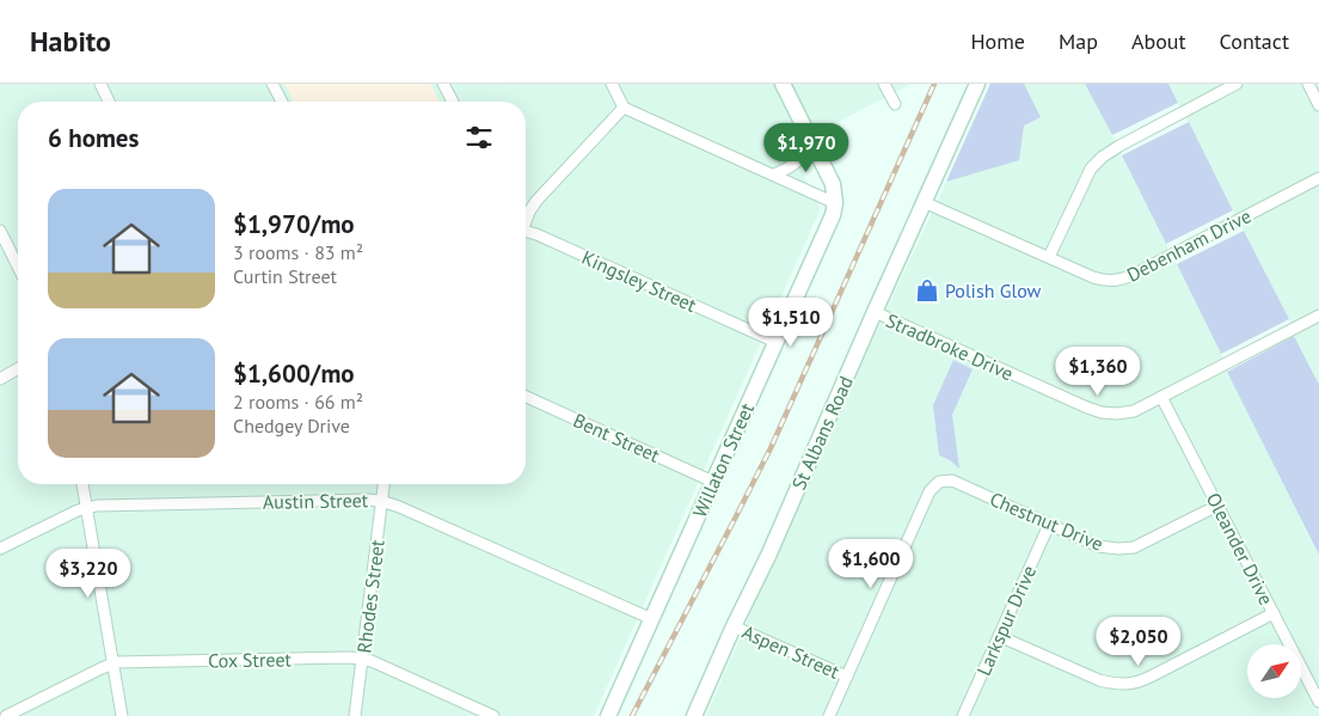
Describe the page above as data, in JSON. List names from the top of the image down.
{
  "streets": {
    "street": [
      "Debenham Drive",
      "Kingsley Street",
      "Stradbroke Drive",
      "St Albans Road",
      "Bent Street",
      "Willaton Street",
      "Austin Street",
      "Chestnut Drive",
      "Oleander Drive",
      "Rhodes Street",
      "Larkspur Drive",
      "Aspen Street",
      "Cox Street"
    ]
  },
  "crossings": [
    ["Debenham Drive", "St Albans Road"],
    ["Kingsley Street", "Willaton Street"],
    ["Stradbroke Drive", "St Albans Road"],
    ["Stradbroke Drive", "Oleander Drive"],
    ["St Albans Road", "Aspen Street"],
    ["Bent Street", "Willaton Street"],
    ["Willaton Street", "Austin Street"],
    ["Austin Street", "Rhodes Street"],
    ["Chestnut Drive", "Oleander Drive"],
    ["Chestnut Drive", "Larkspur Drive"],
    ["Chestnut Drive", "Aspen Street"],
    ["Rhodes Street", "Cox Street"]
  ],
  "places": {
    "shop": ["Polish Glow"]
  },
  "north": "top right",
  "page": {
    "header": "Habito",
    "nav": [
      "Home",
      "Map",
      "About",
      "Contact"
    ],
    "heading": "6 homes",
    "price": [
      "$1,970",
      "$1,510",
      "$1,360",
      "$1,600",
      "$3,220",
      "$2,050"
    ],
    "list": [
      {
        "name": "$1,970/mo",
        "note": "3 rooms · 83 m² · Curtin Street"
      },
      {
        "name": "$1,600/mo",
        "note": "2 rooms · 66 m² · Chedgey Drive"
      }
    ]
  }
}
